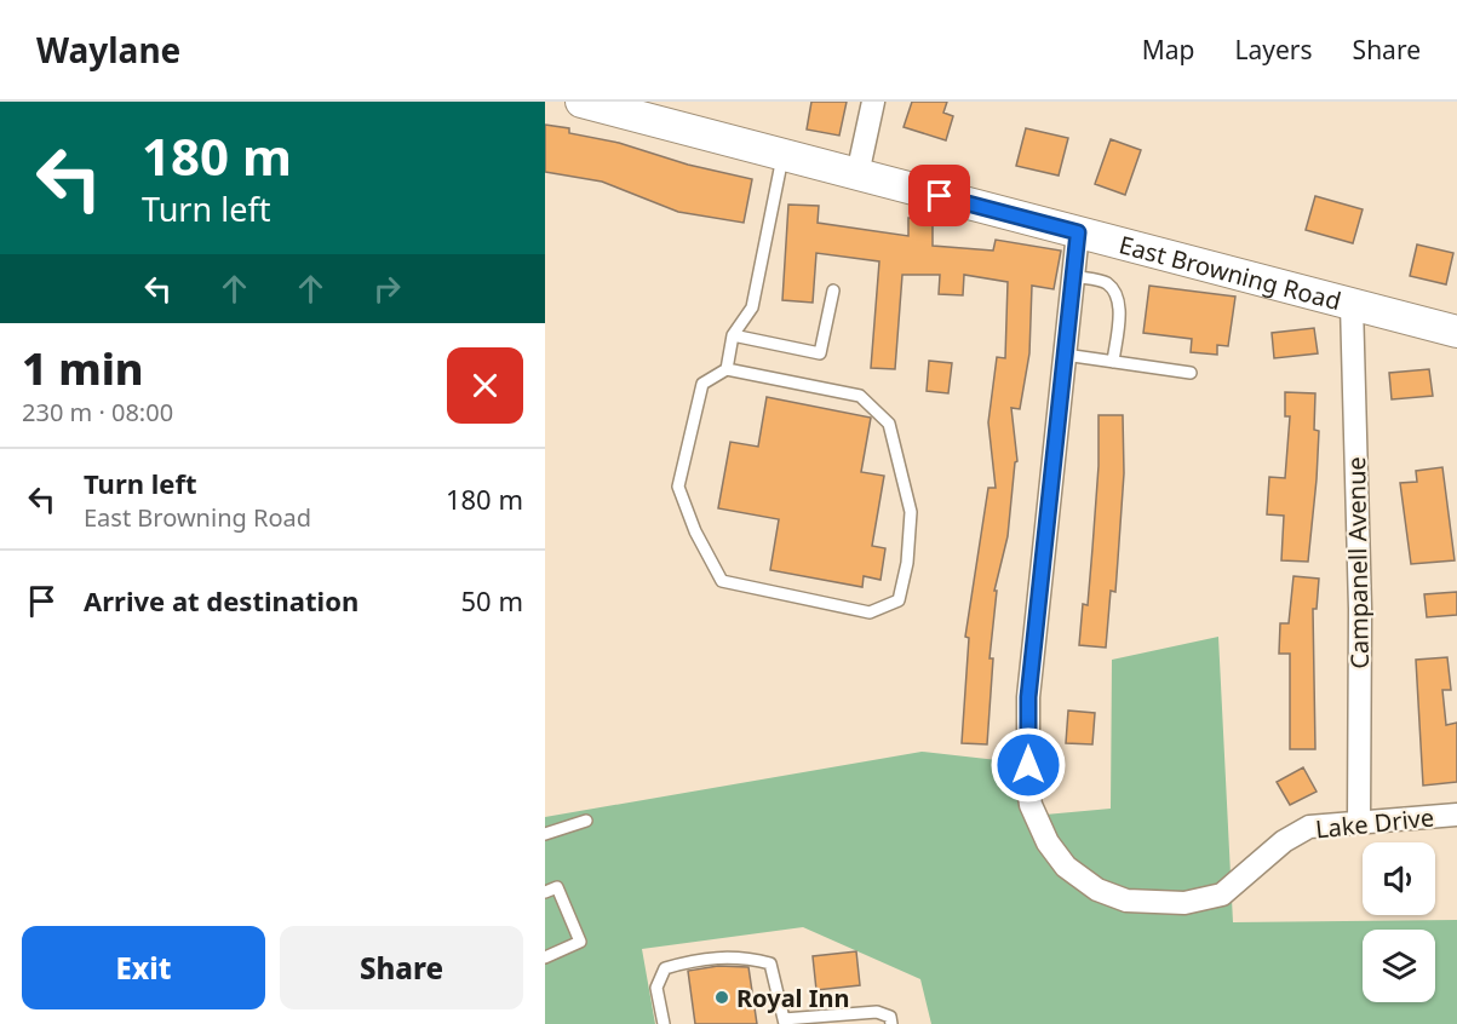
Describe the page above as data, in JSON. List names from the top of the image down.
{
  "streets": {
    "main road": ["East Browning Road"],
    "street": ["Campanell Avenue", "Lake Drive"]
  },
  "crossings": [
    ["East Browning Road", "Campanell Avenue"],
    ["East Browning Road", "Lake Drive"],
    ["Campanell Avenue", "Lake Drive"]
  ],
  "places": ["Royal Inn"],
  "page": {
    "header": "Waylane",
    "nav": ["Map", "Layers", "Share"],
    "turn": ["180 m", "Turn left"],
    "heading": ["1 min", "230 m · 08:00"],
    "list": [
      {
        "name": "Turn left",
        "note": "East Browning Road",
        "value": "180 m"
      },
      {
        "name": "Arrive at destination",
        "value": "50 m"
      }
    ],
    "buttons": ["Exit", "Share"]
  }
}
